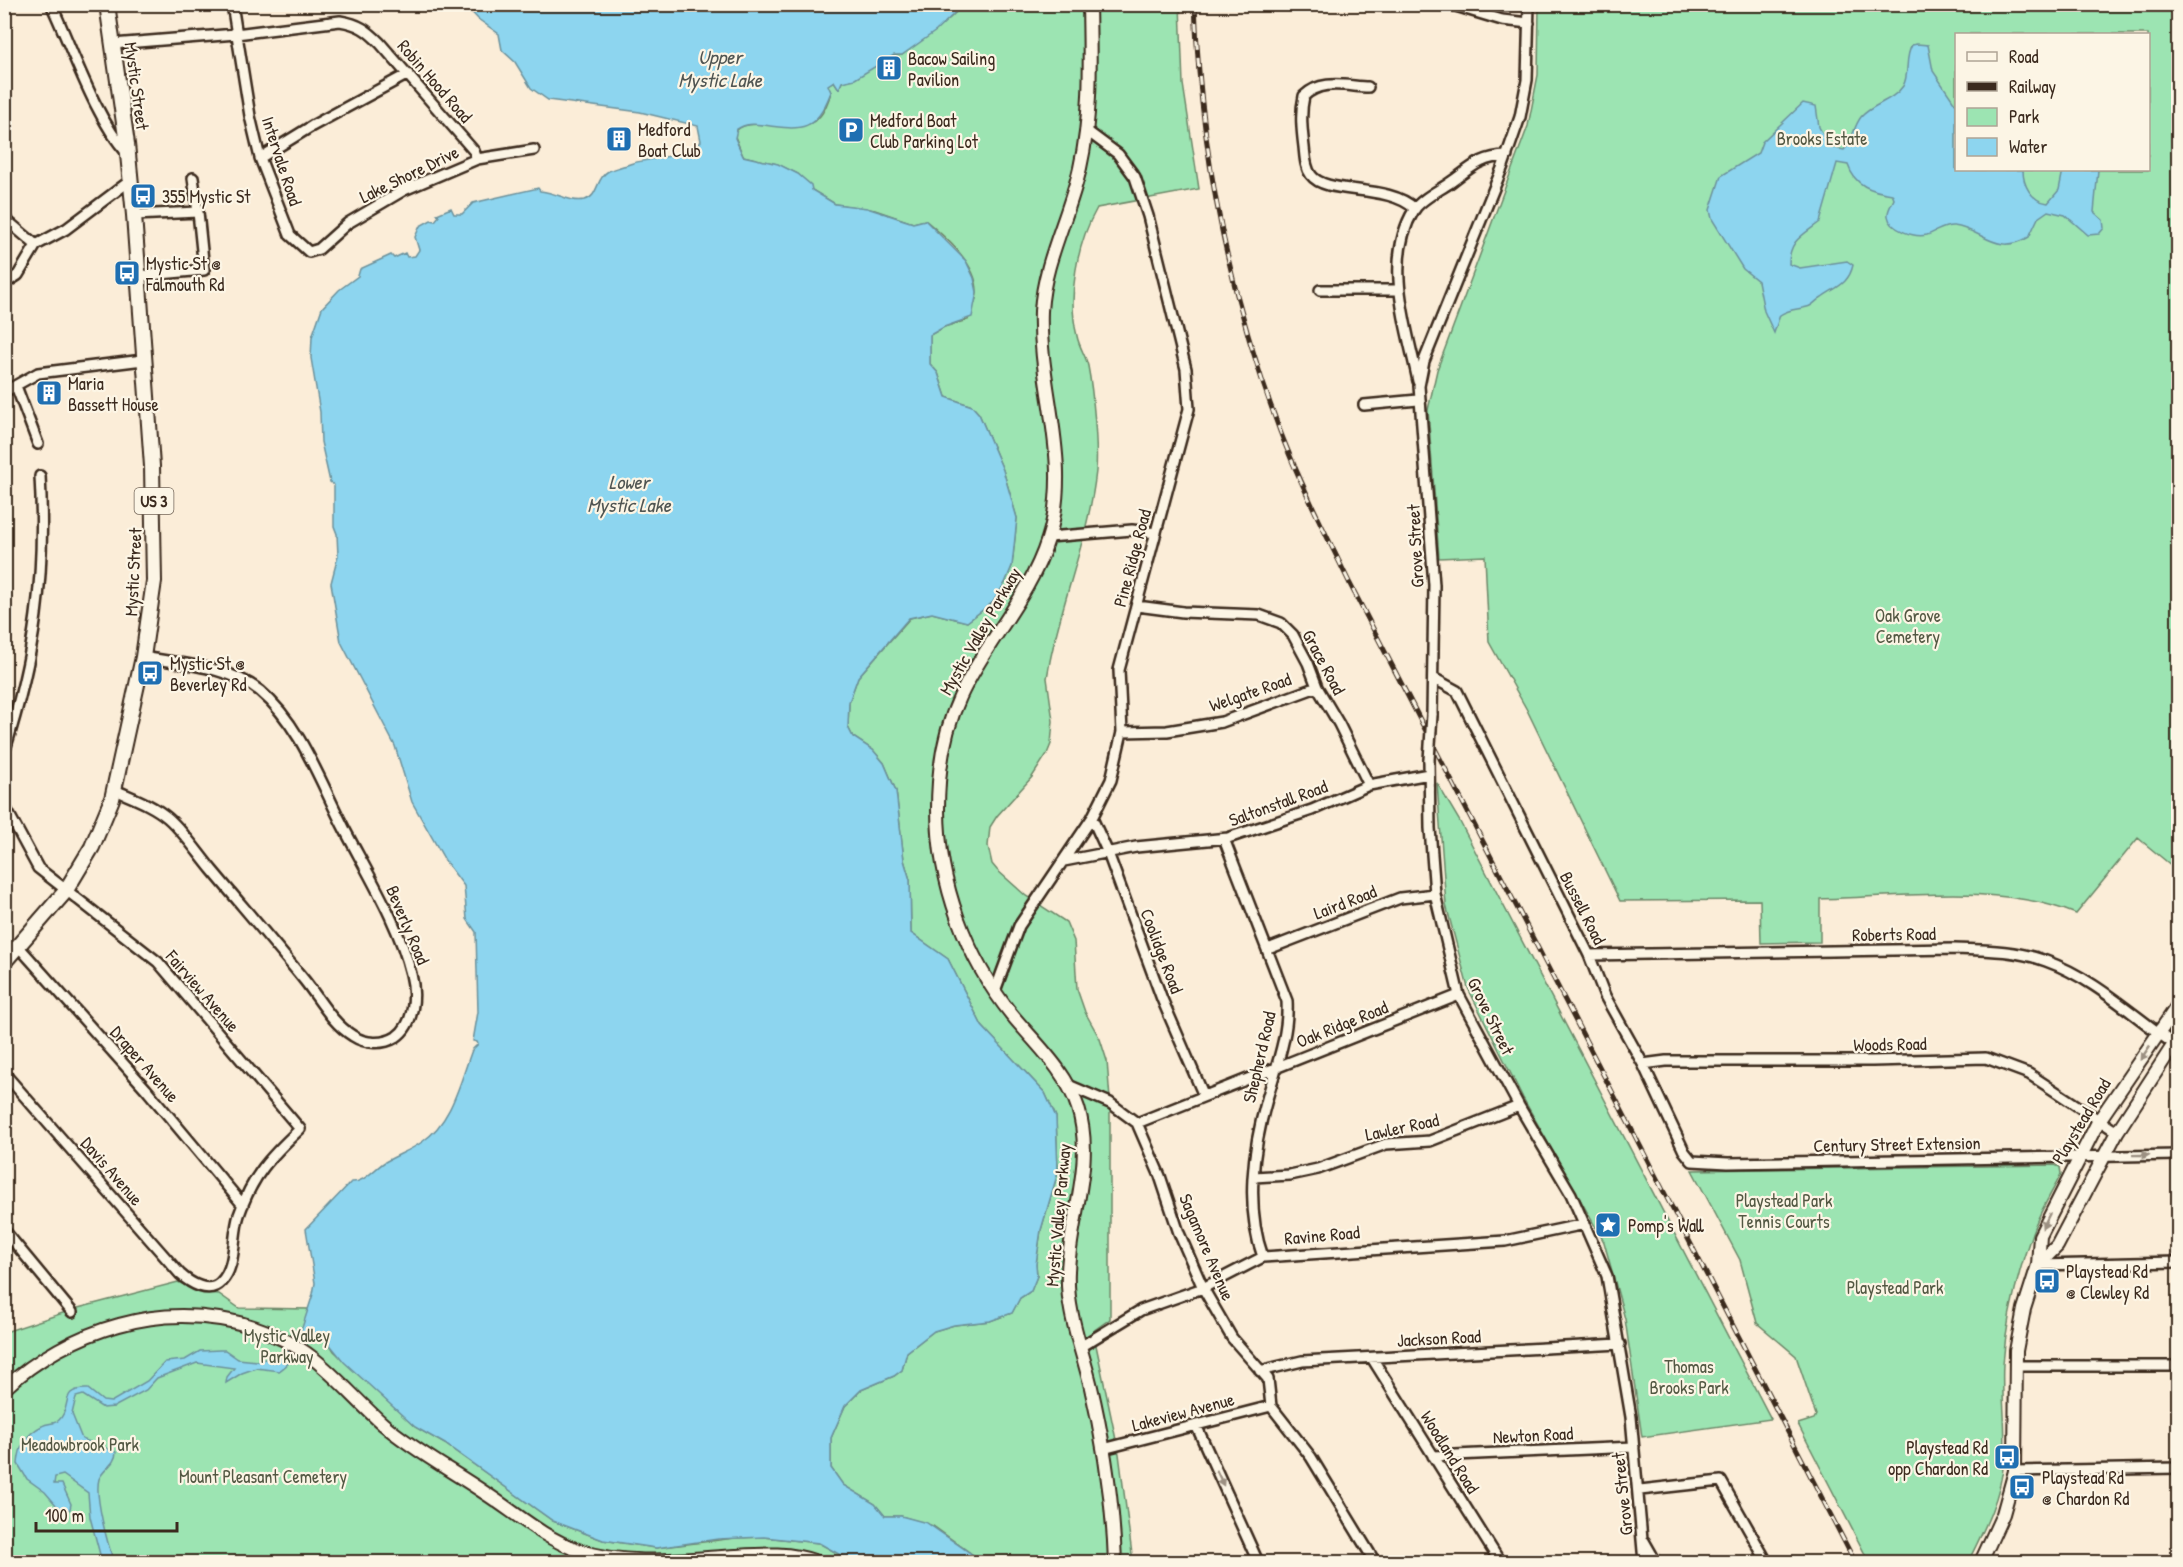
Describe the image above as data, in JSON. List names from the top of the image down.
{
  "streets": {
    "highway": ["Mystic Street", "US 3"],
    "main road": ["Mystic Valley Parkway", "Playstead Road"],
    "street": [
      "Robin Hood Road",
      "Intervale Road",
      "Lake Shore Drive",
      "Grove Street",
      "Pine Ridge Road",
      "Grace Road",
      "Welgate Road",
      "Saltonstall Road",
      "Laird Road",
      "Bussell Road",
      "Beverly Road",
      "Roberts Road",
      "Coolidge Road",
      "Fairview Avenue",
      "Oak Ridge Road",
      "Woods Road",
      "Shepherd Road",
      "Draper Avenue",
      "Lawler Road",
      "Century Street Extension",
      "Davis Avenue",
      "Ravine Road",
      "Sagamore Avenue",
      "Jackson Road",
      "Lakeview Avenue",
      "Newton Road",
      "Woodland Road"
    ]
  },
  "crossings": [
    ["Robin Hood Road", "Mystic Street"],
    ["Robin Hood Road", "Intervale Road"],
    ["Robin Hood Road", "Lake Shore Drive"],
    ["Mystic Street", "Beverly Road"],
    ["Mystic Street", "Fairview Avenue"],
    ["Mystic Street", "Draper Avenue"],
    ["Intervale Road", "Lake Shore Drive"],
    ["Grove Street", "Saltonstall Road"],
    ["Grove Street", "Laird Road"],
    ["Grove Street", "Bussell Road"],
    ["Grove Street", "Oak Ridge Road"],
    ["Grove Street", "Lawler Road"],
    ["Grove Street", "Ravine Road"],
    ["Grove Street", "Jackson Road"],
    ["Grove Street", "Newton Road"],
    ["Pine Ridge Road", "Mystic Valley Parkway"],
    ["Pine Ridge Road", "Grace Road"],
    ["Pine Ridge Road", "Welgate Road"],
    ["Pine Ridge Road", "Saltonstall Road"],
    ["Pine Ridge Road", "Coolidge Road"],
    ["Mystic Valley Parkway", "Ravine Road"],
    ["Mystic Valley Parkway", "Lakeview Avenue"],
    ["Grace Road", "Welgate Road"],
    ["Grace Road", "Saltonstall Road"],
    ["Saltonstall Road", "Coolidge Road"],
    ["Saltonstall Road", "Shepherd Road"],
    ["Laird Road", "Shepherd Road"],
    ["Bussell Road", "Roberts Road"],
    ["Bussell Road", "Woods Road"],
    ["Bussell Road", "Century Street Extension"],
    ["Roberts Road", "Playstead Road"],
    ["Coolidge Road", "Oak Ridge Road"],
    ["Fairview Avenue", "Draper Avenue"],
    ["Fairview Avenue", "Davis Avenue"],
    ["Oak Ridge Road", "Shepherd Road"],
    ["Oak Ridge Road", "Sagamore Avenue"],
    ["Woods Road", "Playstead Road"],
    ["Shepherd Road", "Lawler Road"],
    ["Shepherd Road", "Ravine Road"],
    ["Draper Avenue", "Davis Avenue"],
    ["Playstead Road", "Century Street Extension"],
    ["Ravine Road", "Sagamore Avenue"],
    ["Sagamore Avenue", "Jackson Road"],
    ["Sagamore Avenue", "Lakeview Avenue"],
    ["Jackson Road", "Woodland Road"],
    ["Newton Road", "Woodland Road"]
  ],
  "water": ["Upper Mystic Lake", "Lower Mystic Lake"],
  "parks": [
    "Brooks Estate",
    "Oak Grove Cemetery",
    "Playstead Park Tennis Courts",
    "Playstead Park",
    "Mystic Valley Parkway",
    "Thomas Brooks Park",
    "Meadowbrook Park",
    "Mount Pleasant Cemetery"
  ],
  "places": {
    "building": ["Bacow Sailing Pavilion", "Medford Boat Club", "Maria Bassett House"],
    "parking": ["Medford Boat Club Parking Lot"],
    "bus stop": [
      "355 Mystic St",
      "Mystic St @ Falmouth Rd",
      "Mystic St @ Beverley Rd",
      "Playstead Rd @ Clewley Rd",
      "Playstead Rd opp Chardon Rd",
      "Playstead Rd @ Chardon Rd"
    ],
    "place": ["Pomp's Wall"]
  },
  "legend": [
    "Road",
    "Railway",
    "Park",
    "Water"
  ],
  "scale_bar": "100 m"
}
